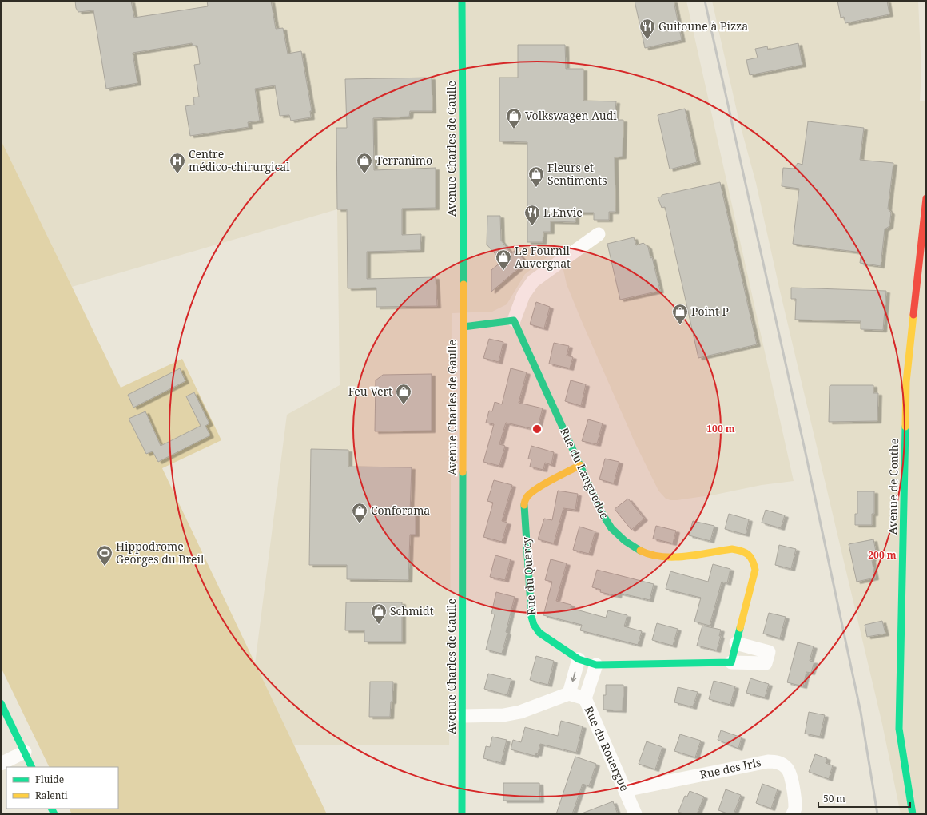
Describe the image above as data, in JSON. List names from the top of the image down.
{
  "streets": {
    "street": [
      "Avenue Charles de Gaulle",
      "Rue du Languedoc",
      "Avenue de Conthe",
      "Rue du Quercy",
      "Rue du Rouergue",
      "Rue des Iris"
    ]
  },
  "crossings": [
    ["Rue du Languedoc", "Rue du Quercy"],
    ["Rue du Rouergue", "Rue des Iris"]
  ],
  "places": {
    "restaurant": ["Guitoune à Pizza", "L'Envie"],
    "shop": [
      "Volkswagen Audi",
      "Terranimo",
      "Fleurs et Sentiments",
      "Le Fournil Auvergnat",
      "Point P",
      "Feu Vert",
      "Conforama",
      "Schmidt"
    ],
    "hospital": ["Centre médico-chirurgical"],
    "sports": ["Hippodrome Georges du Breil"]
  },
  "legend": ["Fluide", "Ralenti"],
  "scale_bar": "50 m",
  "rings": ["100 m", "200 m"]
}
